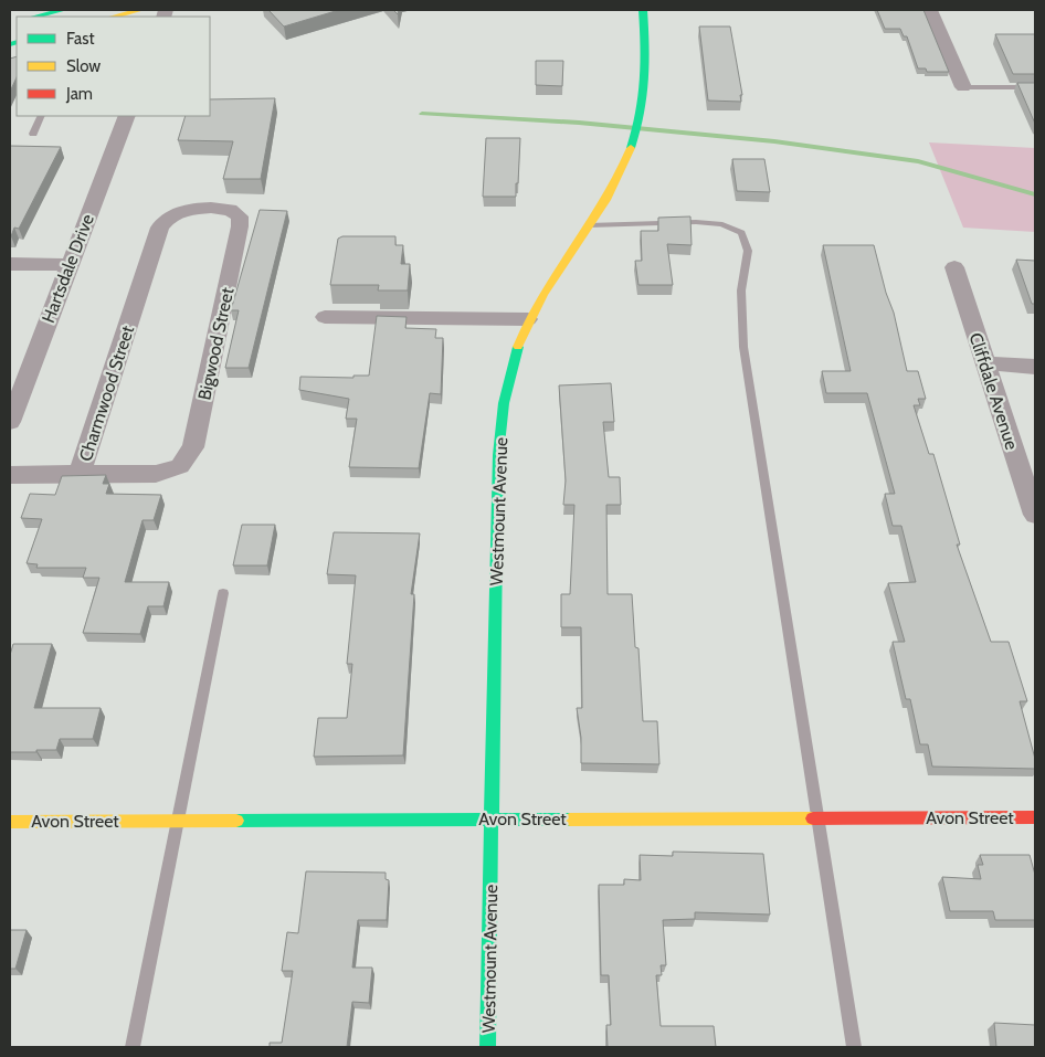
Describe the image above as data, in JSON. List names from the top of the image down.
{
  "streets": {
    "street": [
      "Hartsdale Drive",
      "Bigwood Street",
      "Cliffdale Avenue",
      "Charmwood Street",
      "Westmount Avenue",
      "Avon Street"
    ]
  },
  "crossings": [
    ["Bigwood Street", "Charmwood Street"],
    ["Westmount Avenue", "Avon Street"]
  ],
  "legend": ["Fast", "Slow", "Jam"]
}
